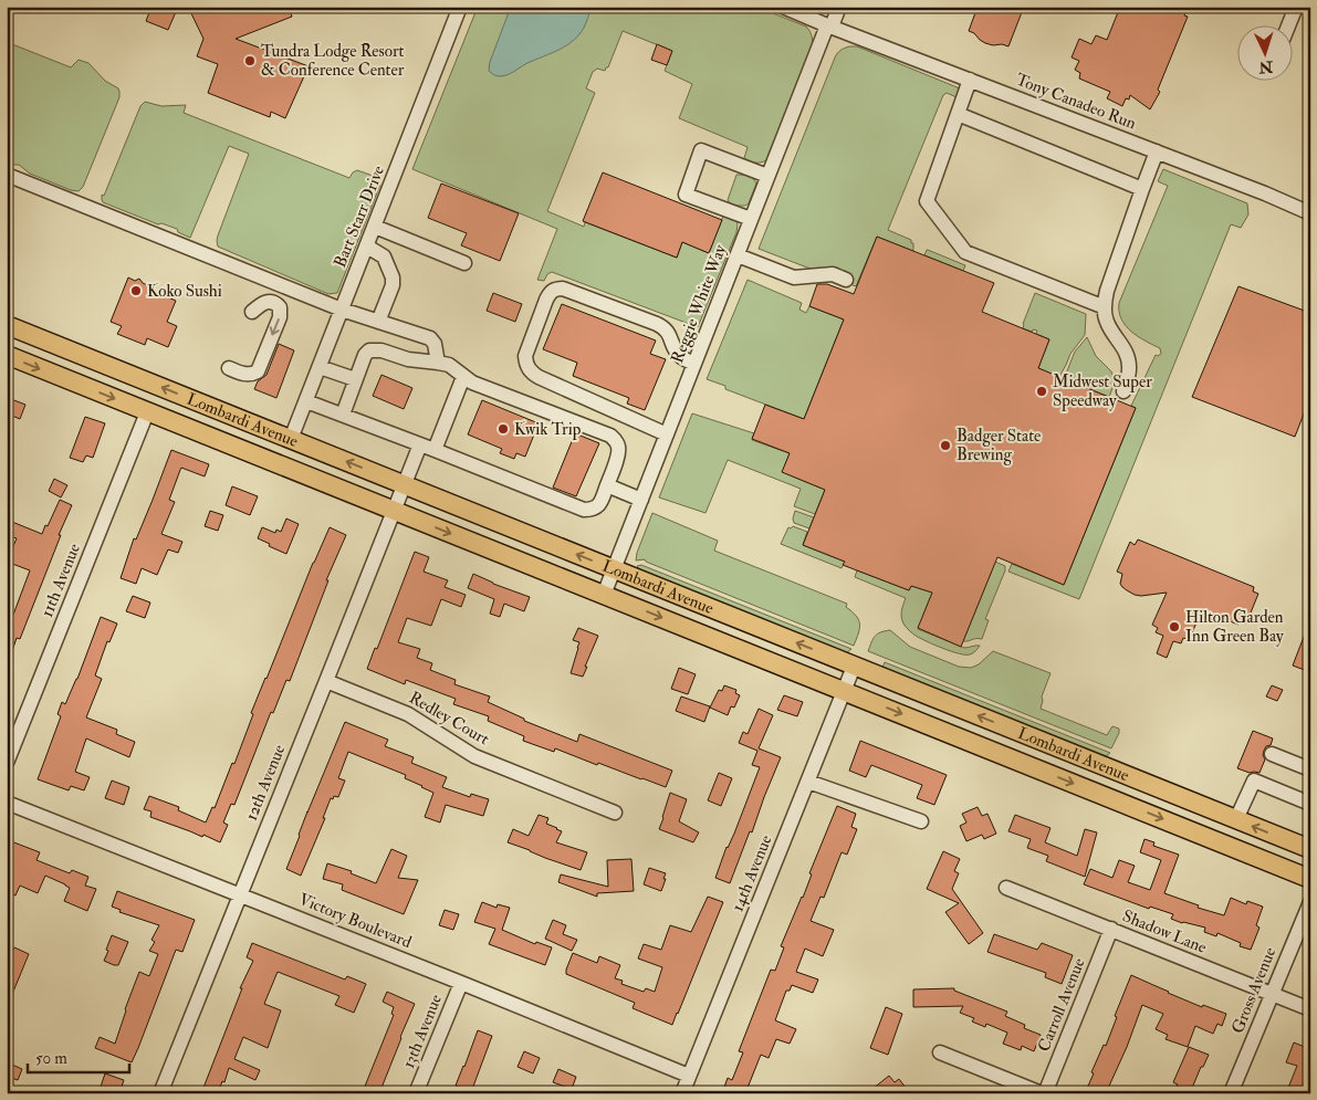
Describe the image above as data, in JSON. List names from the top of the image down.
{
  "streets": {
    "main road": ["Lombardi Avenue"],
    "street": [
      "Tony Canadeo Run",
      "Bart Starr Drive",
      "Reggie White Way",
      "11th Avenue",
      "Redley Court",
      "12th Avenue",
      "14th Avenue",
      "Victory Boulevard",
      "Shadow Lane",
      "Gross Avenue",
      "Carroll Avenue",
      "13th Avenue"
    ]
  },
  "crossings": [
    ["Tony Canadeo Run", "Reggie White Way"],
    ["Bart Starr Drive", "Lombardi Avenue"],
    ["Reggie White Way", "Lombardi Avenue"],
    ["Lombardi Avenue", "11th Avenue"],
    ["Lombardi Avenue", "12th Avenue"],
    ["Lombardi Avenue", "14th Avenue"],
    ["Redley Court", "12th Avenue"],
    ["12th Avenue", "Victory Boulevard"],
    ["14th Avenue", "Victory Boulevard"],
    ["Victory Boulevard", "13th Avenue"],
    ["Shadow Lane", "Gross Avenue"],
    ["Shadow Lane", "Carroll Avenue"]
  ],
  "places": [
    "Tundra Lodge Resort & Conference Center",
    "Koko Sushi",
    "Midwest Super Speedway",
    "Kwik Trip",
    "Badger State Brewing",
    "Hilton Garden Inn Green Bay"
  ],
  "scale_bar": "50 m",
  "north": "bottom"
}
